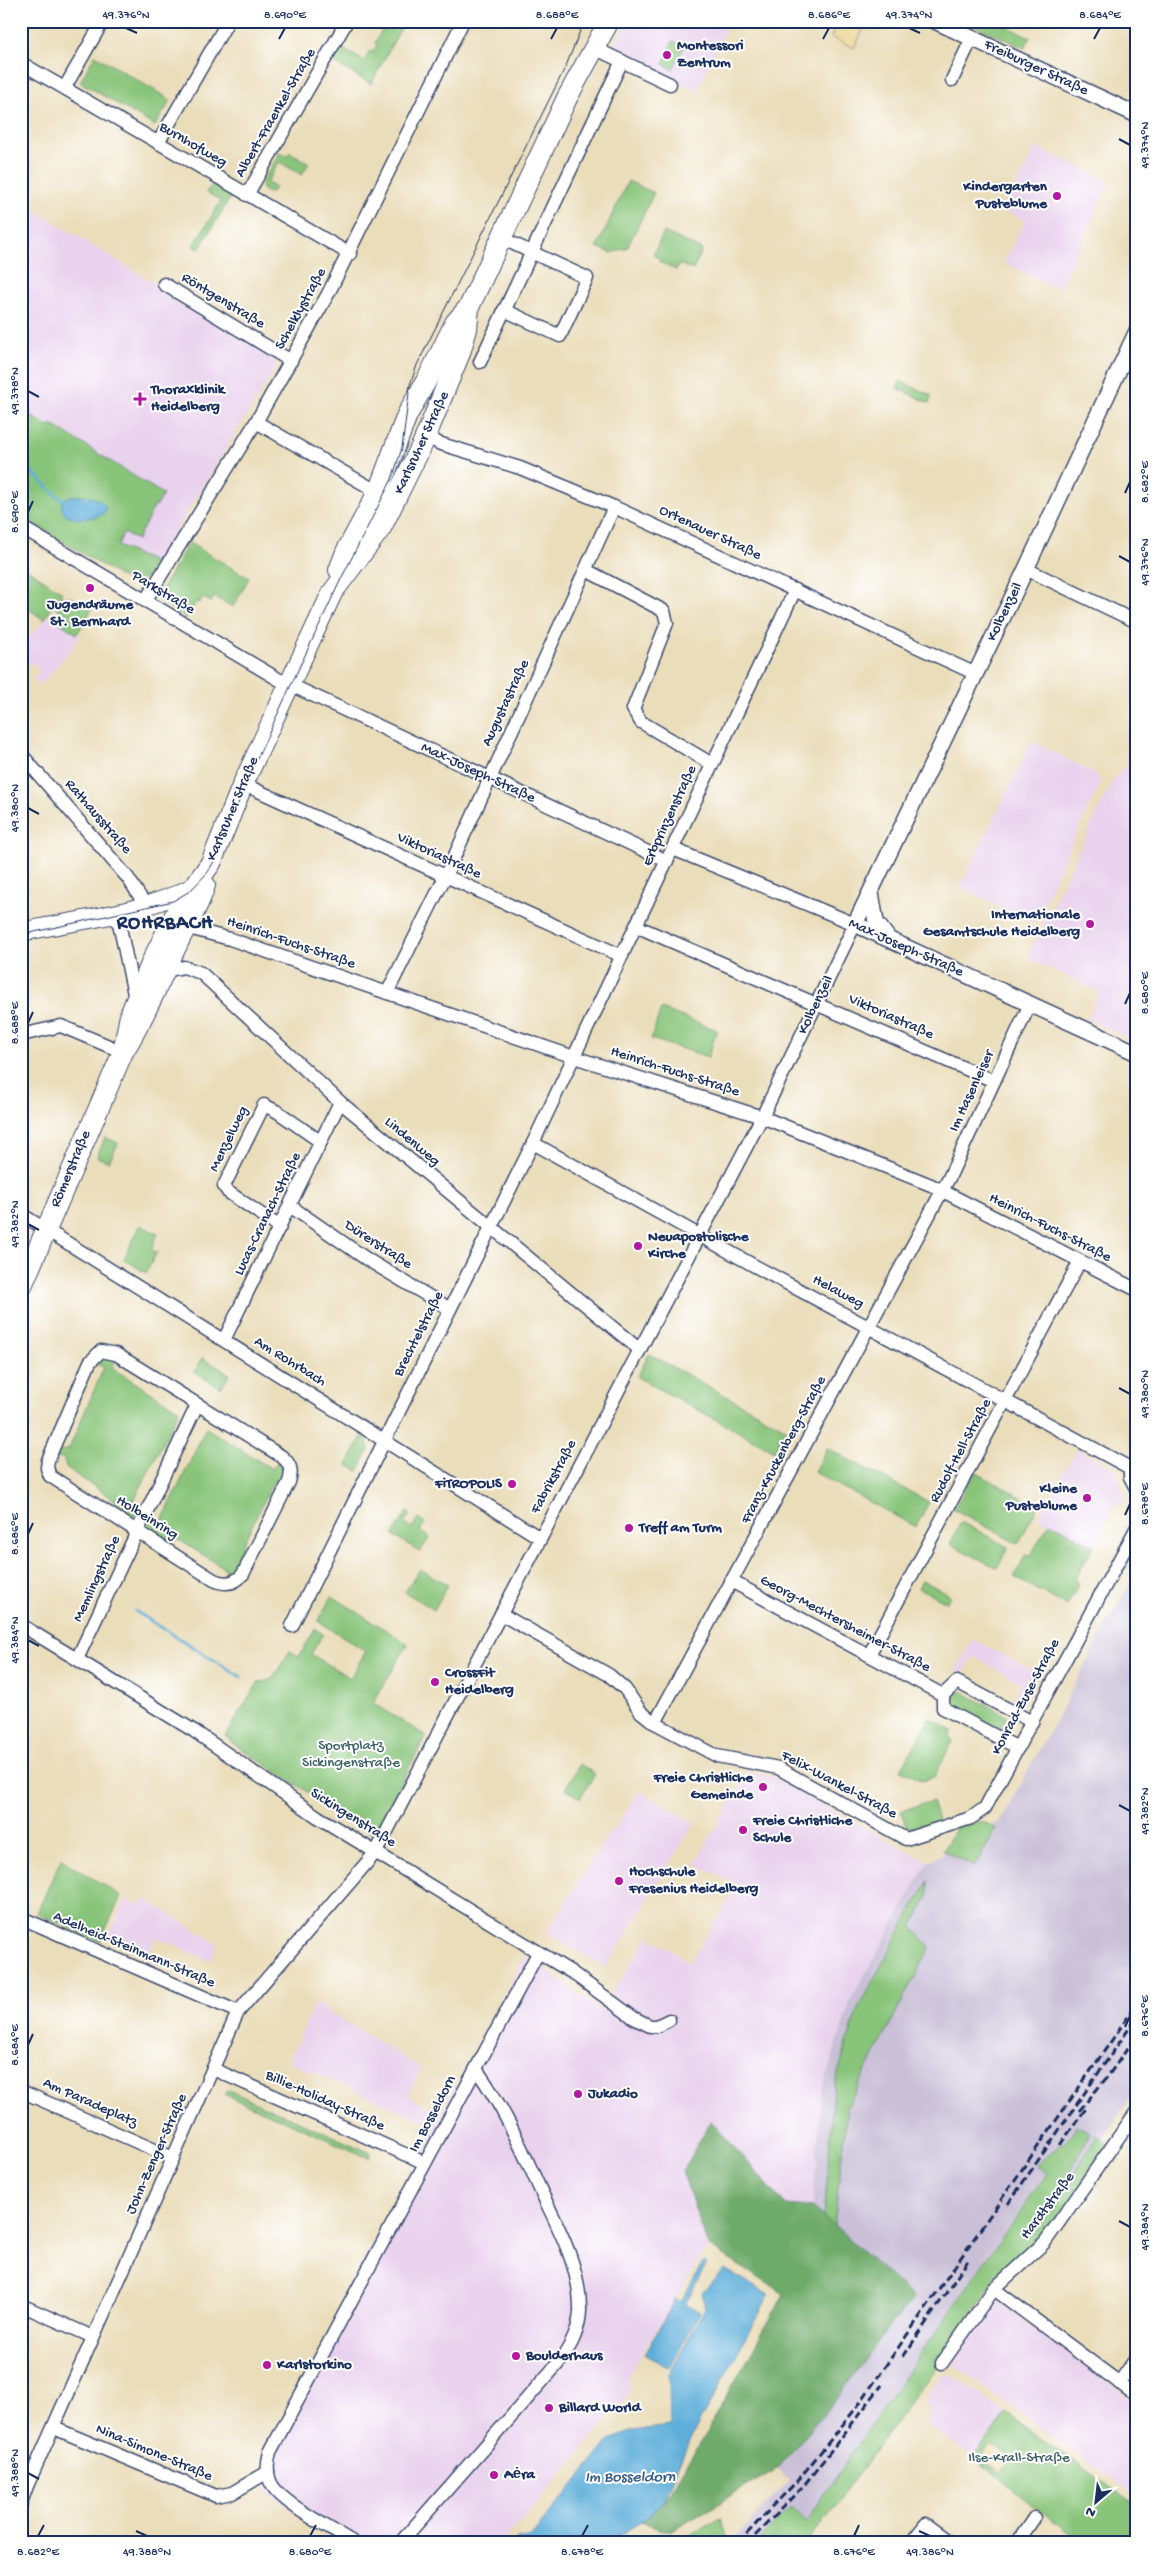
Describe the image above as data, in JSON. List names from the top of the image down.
{
  "streets": {
    "main road": ["Karlsruher Straße", "Römerstraße"],
    "street": [
      "Freiburger Straße",
      "Albert-Fraenkel-Straße",
      "Burnhofweg",
      "Röntgenstraße",
      "Schelklystraße",
      "Ortenauer Straße",
      "Parkstraße",
      "Kolbenzeil",
      "Augustastraße",
      "Max-Joseph-Straße",
      "Erbprinzenstraße",
      "Rathausstraße",
      "Viktoriastraße",
      "Heinrich-Fuchs-Straße",
      "Im Hasenleiser",
      "Menzelweg",
      "Lindenweg",
      "Lucas-Cranach-Straße",
      "Dürerstraße",
      "Helaweg",
      "Brechtelstraße",
      "Am Rohrbach",
      "Franz-Kruckenberg-Straße",
      "Rudolf-Hell-Straße",
      "Fabrikstraße",
      "Holbeinring",
      "Memlingstraße",
      "Georg-Mechtersheimer-Straße",
      "Konrad-Zuse-Straße",
      "Felix-Wankel-Straße",
      "Sickingenstraße",
      "Adelheid-Steinmann-Straße",
      "Billie-Holiday-Straße",
      "Am Paradeplatz",
      "Im Bosseldorn",
      "John-Zenger-Straße",
      "Hardtstraße",
      "Nina-Simone-Straße"
    ]
  },
  "crossings": [
    ["Albert-Fraenkel-Straße", "Burnhofweg"],
    ["Burnhofweg", "Schelklystraße"],
    ["Röntgenstraße", "Schelklystraße"],
    ["Schelklystraße", "Parkstraße"],
    ["Karlsruher Straße", "Ortenauer Straße"],
    ["Karlsruher Straße", "Parkstraße"],
    ["Karlsruher Straße", "Max-Joseph-Straße"],
    ["Karlsruher Straße", "Rathausstraße"],
    ["Karlsruher Straße", "Viktoriastraße"],
    ["Karlsruher Straße", "Römerstraße"],
    ["Ortenauer Straße", "Kolbenzeil"],
    ["Ortenauer Straße", "Augustastraße"],
    ["Ortenauer Straße", "Erbprinzenstraße"],
    ["Parkstraße", "Max-Joseph-Straße"],
    ["Kolbenzeil", "Max-Joseph-Straße"],
    ["Kolbenzeil", "Viktoriastraße"],
    ["Kolbenzeil", "Heinrich-Fuchs-Straße"],
    ["Kolbenzeil", "Fabrikstraße"],
    ["Augustastraße", "Max-Joseph-Straße"],
    ["Augustastraße", "Viktoriastraße"],
    ["Augustastraße", "Heinrich-Fuchs-Straße"],
    ["Max-Joseph-Straße", "Erbprinzenstraße"],
    ["Max-Joseph-Straße", "Im Hasenleiser"],
    ["Erbprinzenstraße", "Viktoriastraße"],
    ["Erbprinzenstraße", "Heinrich-Fuchs-Straße"],
    ["Erbprinzenstraße", "Brechtelstraße"],
    ["Viktoriastraße", "Im Hasenleiser"],
    ["Heinrich-Fuchs-Straße", "Im Hasenleiser"],
    ["Heinrich-Fuchs-Straße", "Römerstraße"],
    ["Heinrich-Fuchs-Straße", "Brechtelstraße"],
    ["Heinrich-Fuchs-Straße", "Franz-Kruckenberg-Straße"],
    ["Heinrich-Fuchs-Straße", "Rudolf-Hell-Straße"],
    ["Heinrich-Fuchs-Straße", "Fabrikstraße"],
    ["Im Hasenleiser", "Franz-Kruckenberg-Straße"],
    ["Menzelweg", "Lucas-Cranach-Straße"],
    ["Lindenweg", "Römerstraße"],
    ["Lindenweg", "Lucas-Cranach-Straße"],
    ["Lindenweg", "Brechtelstraße"],
    ["Lindenweg", "Fabrikstraße"],
    ["Römerstraße", "Am Rohrbach"],
    ["Lucas-Cranach-Straße", "Dürerstraße"],
    ["Lucas-Cranach-Straße", "Am Rohrbach"],
    ["Dürerstraße", "Brechtelstraße"],
    ["Helaweg", "Brechtelstraße"],
    ["Helaweg", "Franz-Kruckenberg-Straße"],
    ["Helaweg", "Rudolf-Hell-Straße"],
    ["Helaweg", "Fabrikstraße"],
    ["Brechtelstraße", "Am Rohrbach"],
    ["Am Rohrbach", "Fabrikstraße"],
    ["Franz-Kruckenberg-Straße", "Georg-Mechtersheimer-Straße"],
    ["Franz-Kruckenberg-Straße", "Felix-Wankel-Straße"],
    ["Rudolf-Hell-Straße", "Georg-Mechtersheimer-Straße"],
    ["Fabrikstraße", "Felix-Wankel-Straße"],
    ["Fabrikstraße", "Sickingenstraße"],
    ["Fabrikstraße", "John-Zenger-Straße"],
    ["Holbeinring", "Memlingstraße"],
    ["Memlingstraße", "Sickingenstraße"],
    ["Konrad-Zuse-Straße", "Felix-Wankel-Straße"],
    ["Sickingenstraße", "Im Bosseldorn"],
    ["Sickingenstraße", "John-Zenger-Straße"],
    ["Adelheid-Steinmann-Straße", "John-Zenger-Straße"],
    ["Billie-Holiday-Straße", "Im Bosseldorn"],
    ["Billie-Holiday-Straße", "John-Zenger-Straße"],
    ["Am Paradeplatz", "John-Zenger-Straße"],
    ["Im Bosseldorn", "Nina-Simone-Straße"],
    ["John-Zenger-Straße", "Nina-Simone-Straße"]
  ],
  "districts": ["ROHRBACH"],
  "water": ["Im Bosseldorn"],
  "parks": ["Sportplatz Sickingenstraße", "Ilse-Krall-Straße"],
  "places": {
    "other": [
      "Montessori Zentrum",
      "Kindergarten Pusteblume",
      "Jugendräume St. Bernhard",
      "Internationale Gesamtschule Heidelberg",
      "Neuapostolische Kirche",
      "FiTROPOLIS",
      "Kleine Pusteblume",
      "Treff am Turm",
      "CrossFit Heidelberg",
      "Freie Christliche Gemeinde",
      "Freie Christliche Schule",
      "Hochschule Fresenius Heidelberg",
      "Jukadio",
      "Boulderhaus",
      "Karlstorkino",
      "Billard World",
      "Aėra"
    ],
    "health": ["Thoraxklinik Heidelberg"]
  },
  "north": "bottom left",
  "coordinates": [
    "49.376°N",
    "8.690°E",
    "8.688°E",
    "8.686°E",
    "49.374°N",
    "8.684°E",
    "49.378°N",
    "8.682°E",
    "49.380°N",
    "8.680°E",
    "49.382°N",
    "8.678°E",
    "49.384°N",
    "8.676°E",
    "49.388°N",
    "49.386°N"
  ]
}
